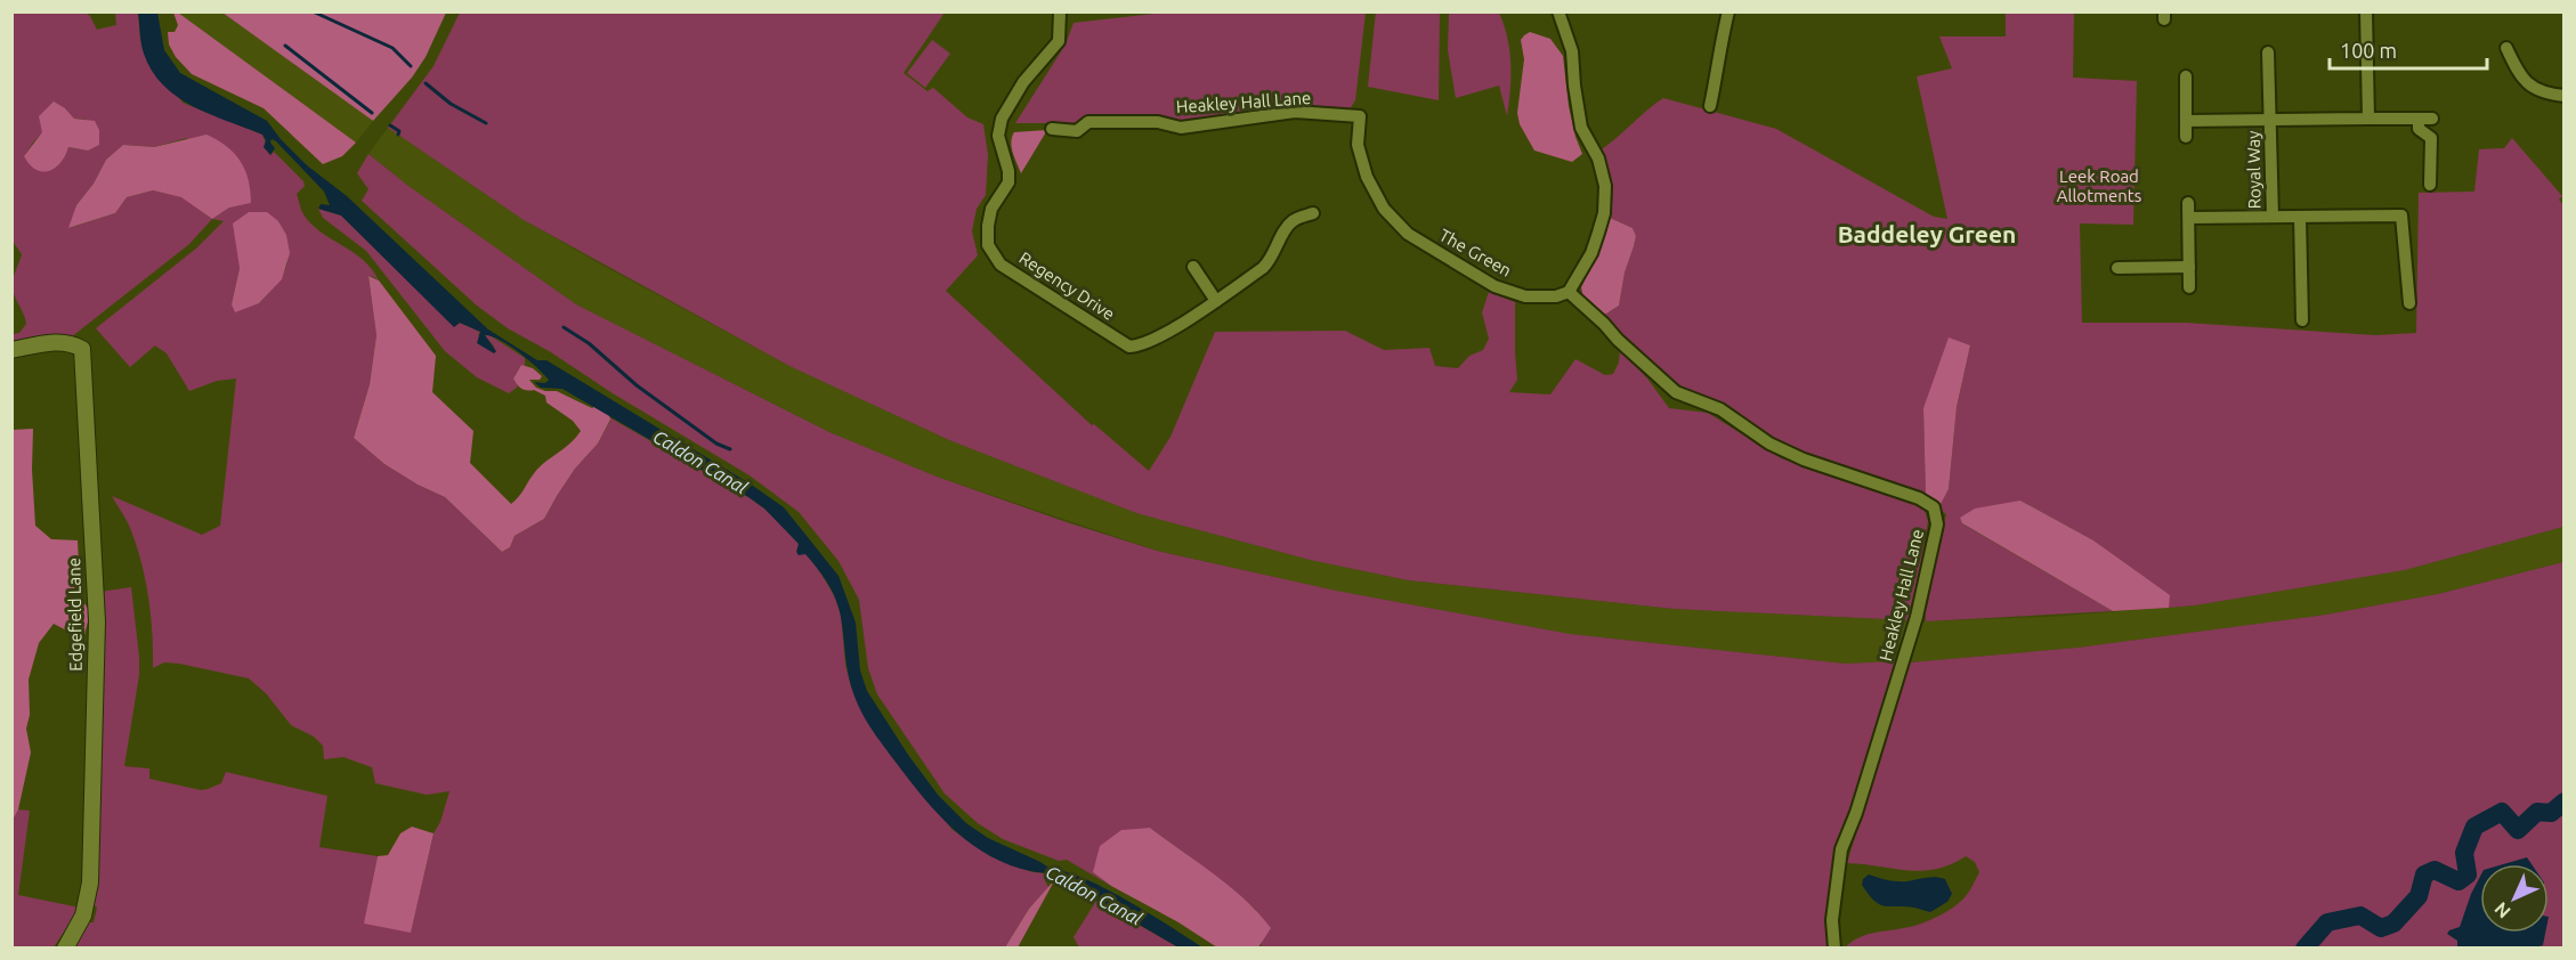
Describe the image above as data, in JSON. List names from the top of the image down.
{
  "streets": {
    "street": [
      "Heakley Hall Lane",
      "Royal Way",
      "The Green",
      "Regency Drive",
      "Edgefield Lane"
    ]
  },
  "crossings": [
    ["Heakley Hall Lane", "The Green"]
  ],
  "districts": ["Baddeley Green"],
  "water": ["Caldon Canal"],
  "parks": ["Leek Road Allotments"],
  "scale_bar": "100 m",
  "north": "bottom left"
}
